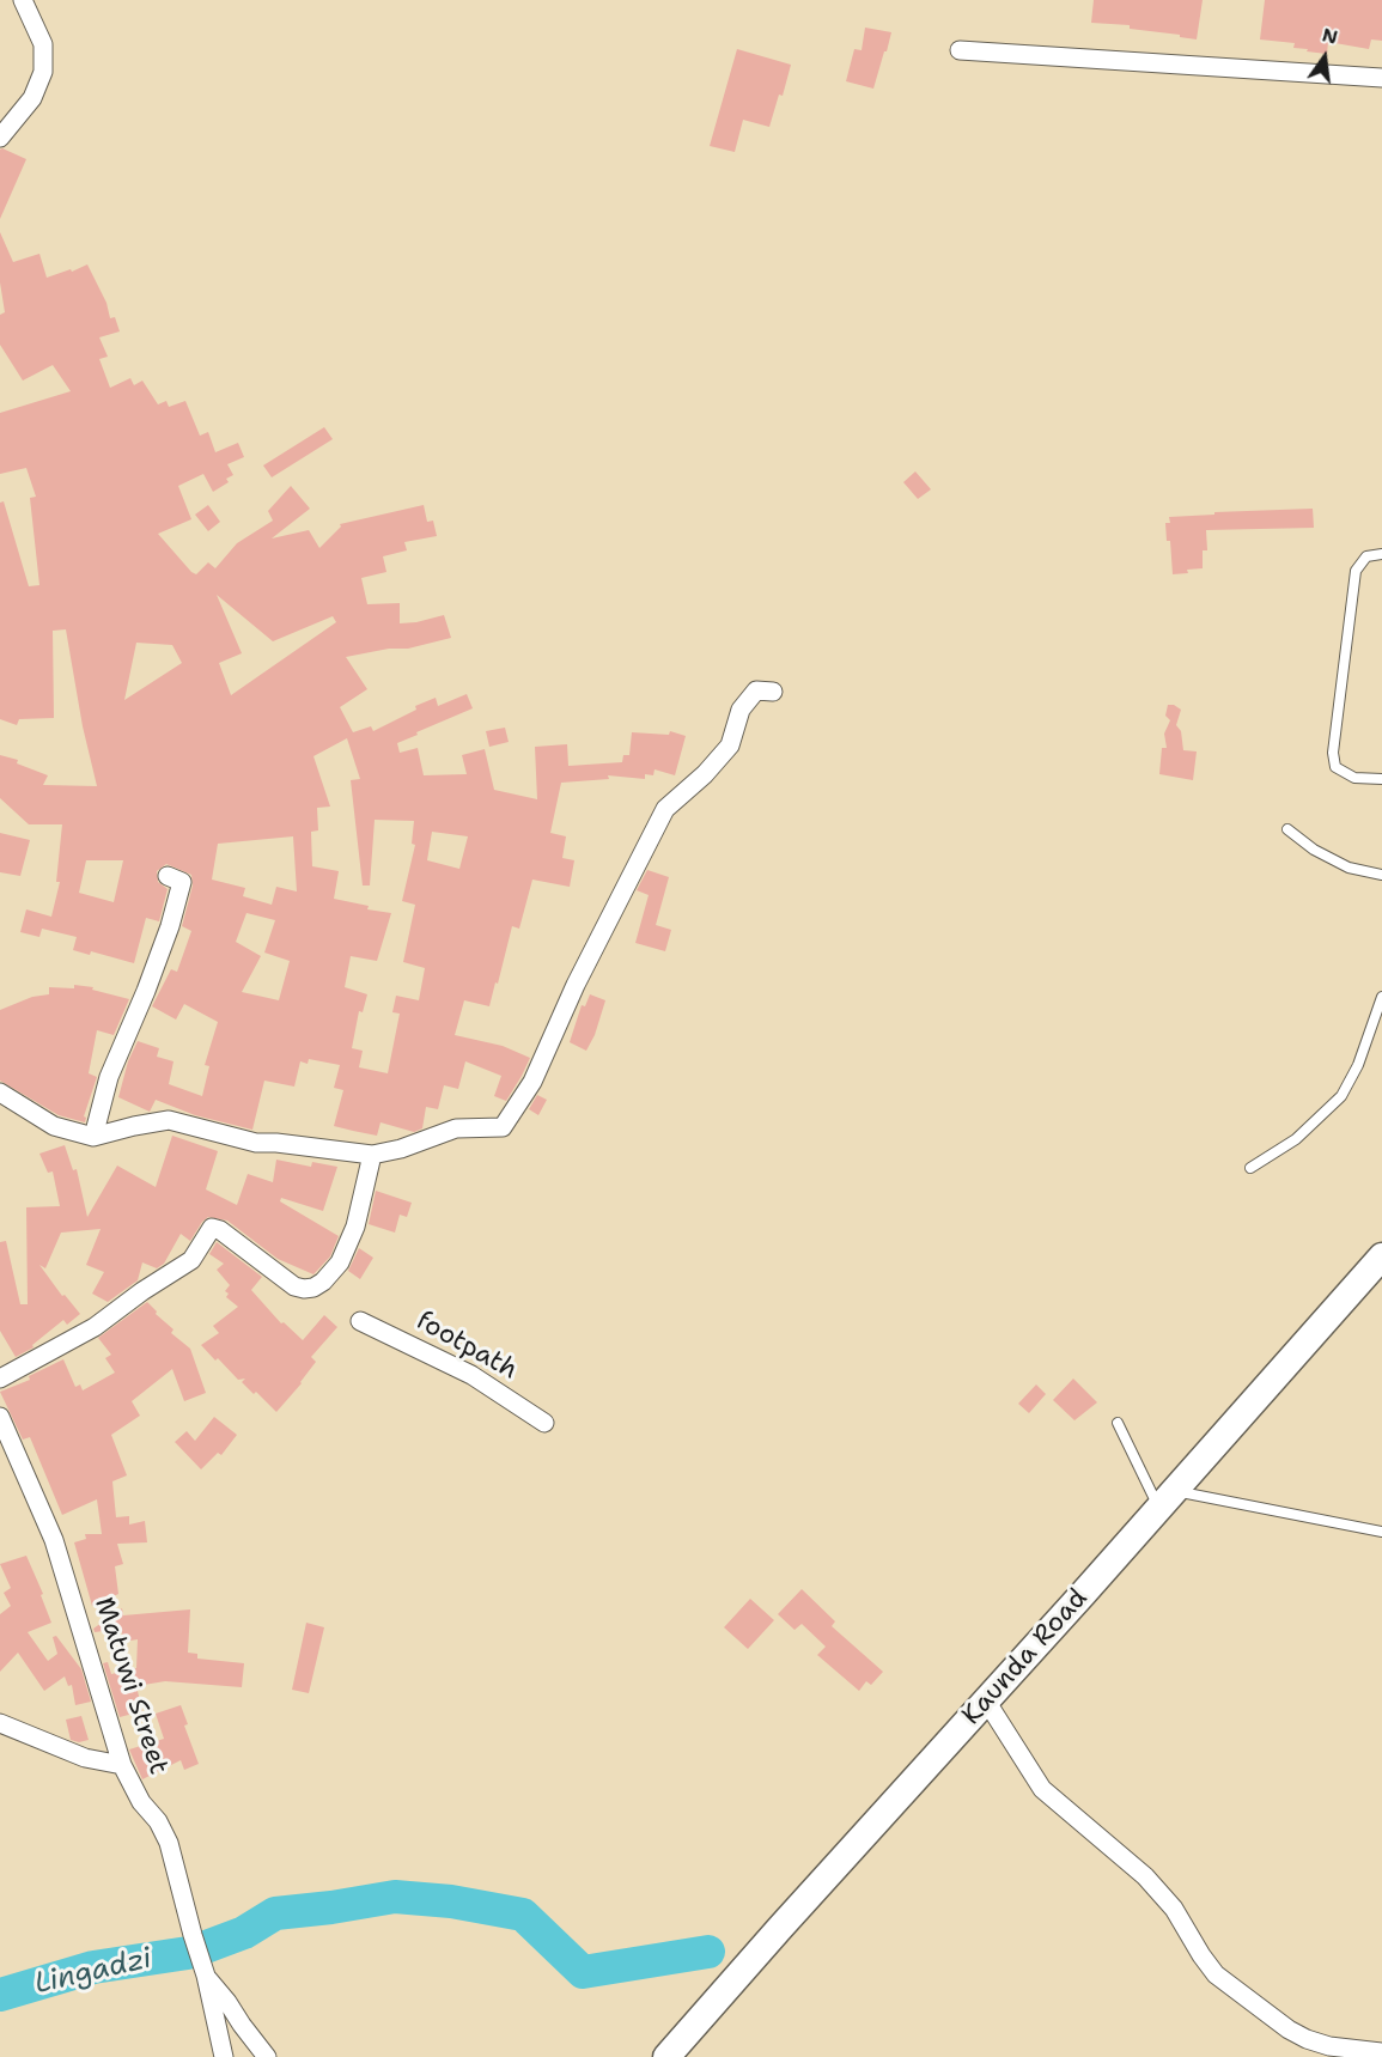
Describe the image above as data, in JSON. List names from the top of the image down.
{
  "streets": {
    "main road": ["Kaunda Road"],
    "street": ["footpath", "Matuwi Street"]
  },
  "water": ["Lingadzi"],
  "north": "top"
}
